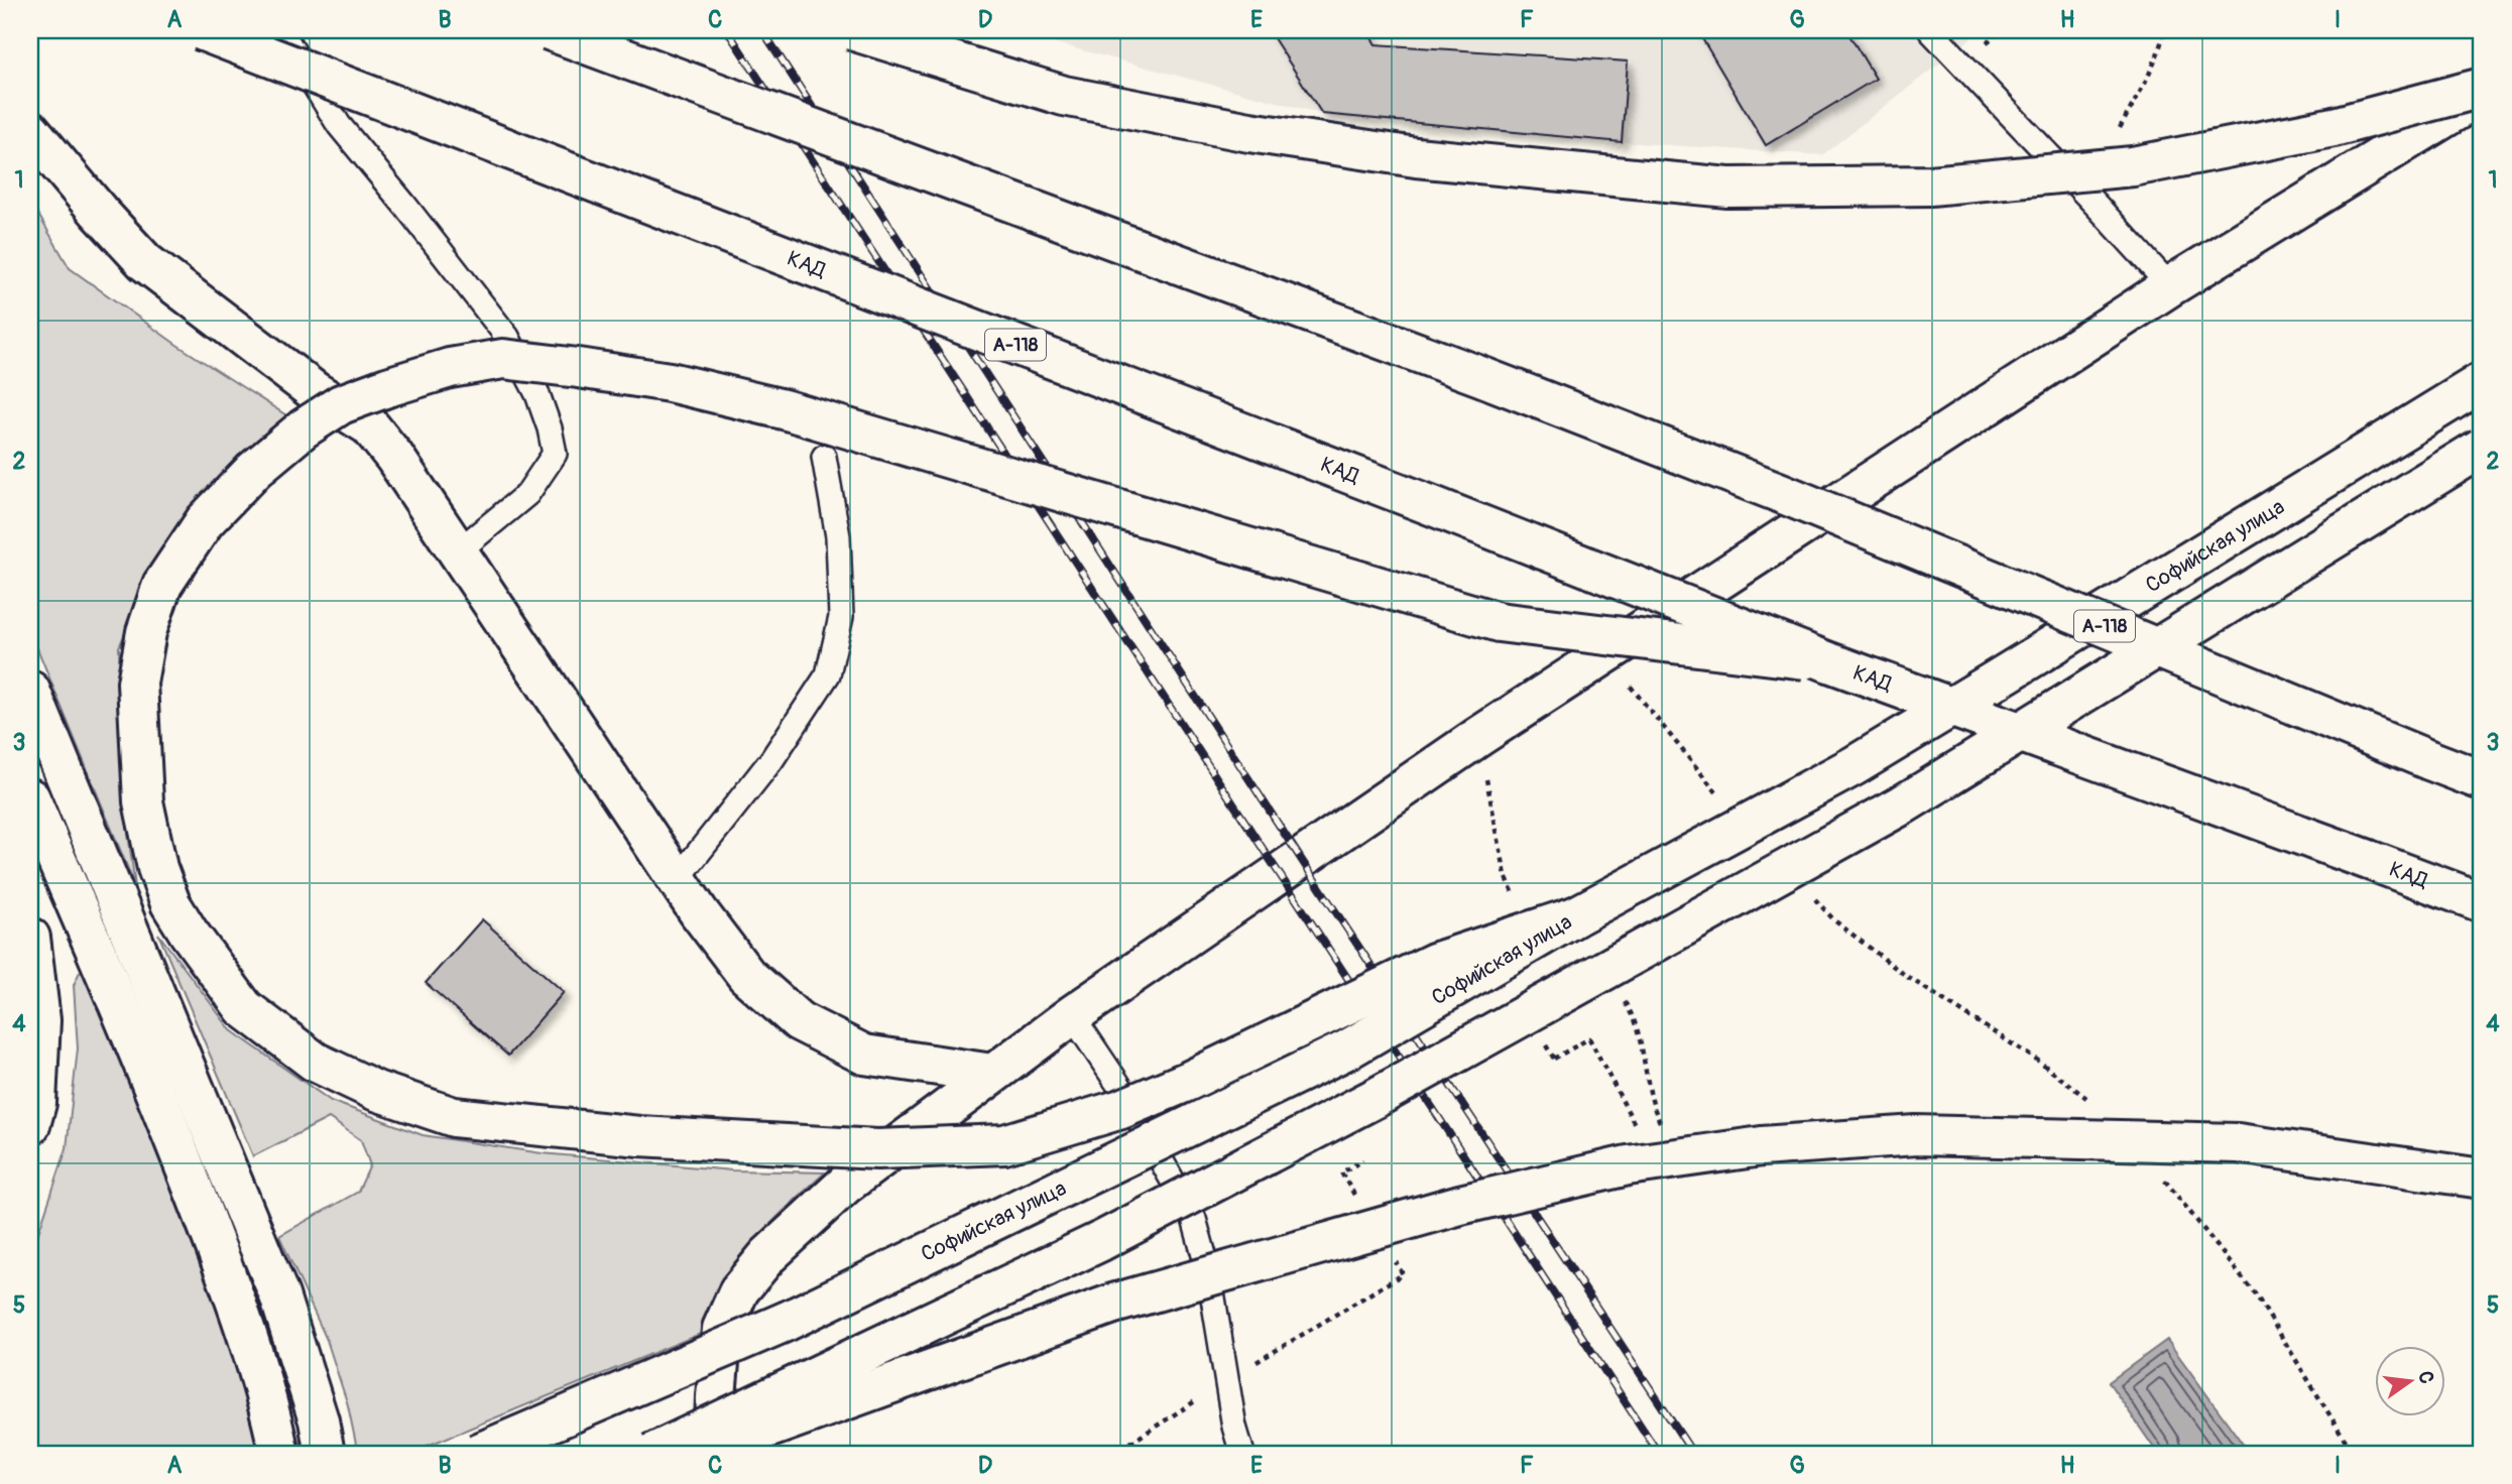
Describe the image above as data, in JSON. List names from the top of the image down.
{
  "streets": {
    "main road": ["КАД", "А-118", "Софийская улица"]
  },
  "north": "right",
  "grid": {
    "columns": [
      "A",
      "B",
      "C",
      "D",
      "E",
      "F",
      "G",
      "H",
      "I"
    ],
    "rows": [
      "1",
      "2",
      "3",
      "4",
      "5"
    ]
  }
}
